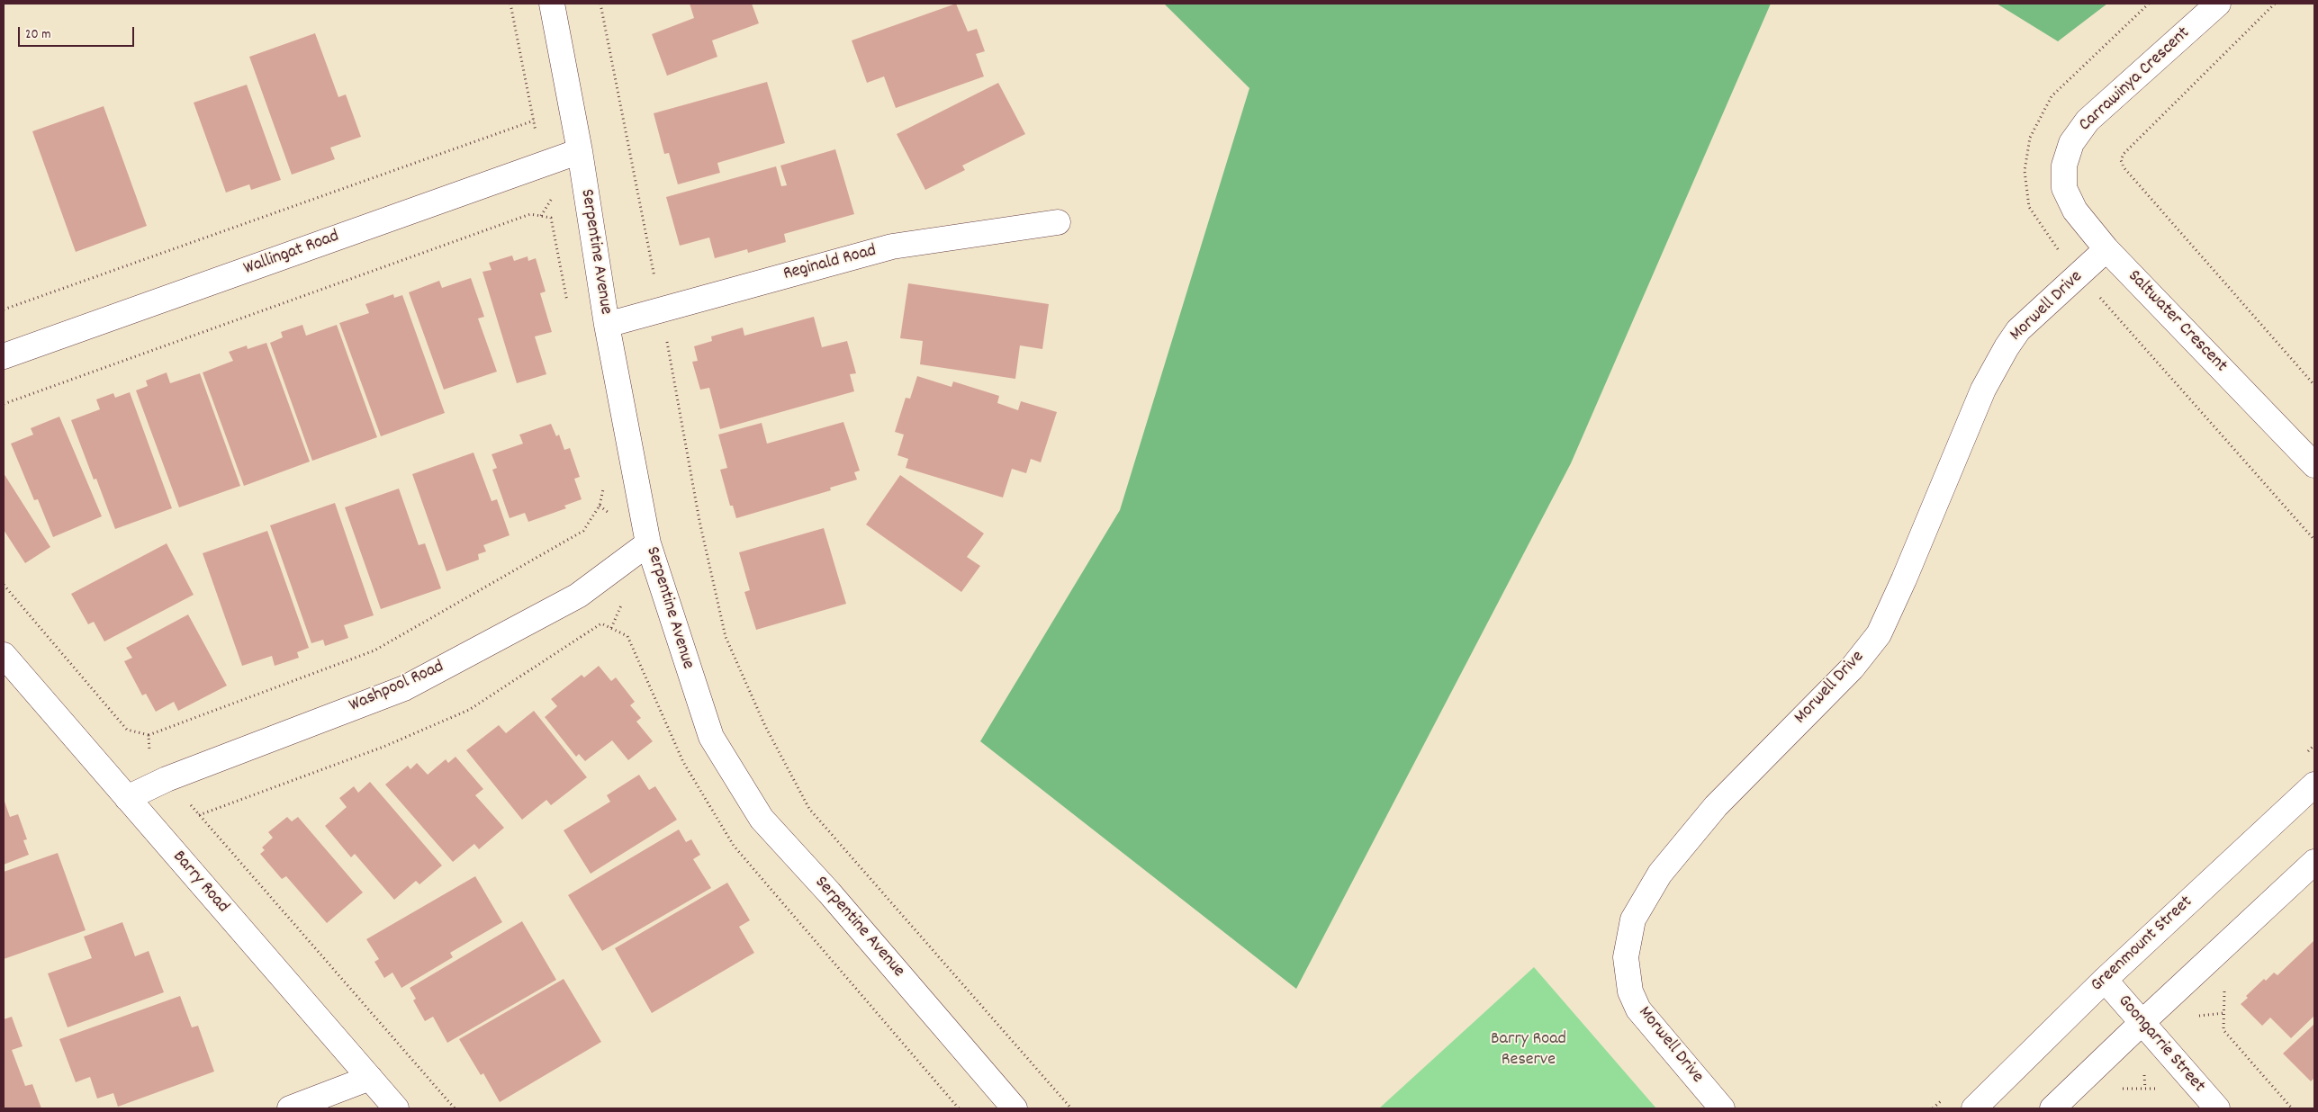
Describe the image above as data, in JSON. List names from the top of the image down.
{
  "streets": {
    "street": [
      "Carrawinya Crescent",
      "Serpentine Avenue",
      "Wallingat Road",
      "Reginald Road",
      "Morwell Drive",
      "Saltwater Crescent",
      "Washpool Road",
      "Barry Road",
      "Greenmount Street",
      "Goongarrie Street"
    ]
  },
  "crossings": [
    ["Carrawinya Crescent", "Saltwater Crescent"],
    ["Serpentine Avenue", "Wallingat Road"],
    ["Serpentine Avenue", "Reginald Road"],
    ["Serpentine Avenue", "Washpool Road"],
    ["Morwell Drive", "Saltwater Crescent"],
    ["Washpool Road", "Barry Road"],
    ["Greenmount Street", "Goongarrie Street"]
  ],
  "parks": ["Barry Road Reserve"],
  "scale_bar": "20 m"
}
